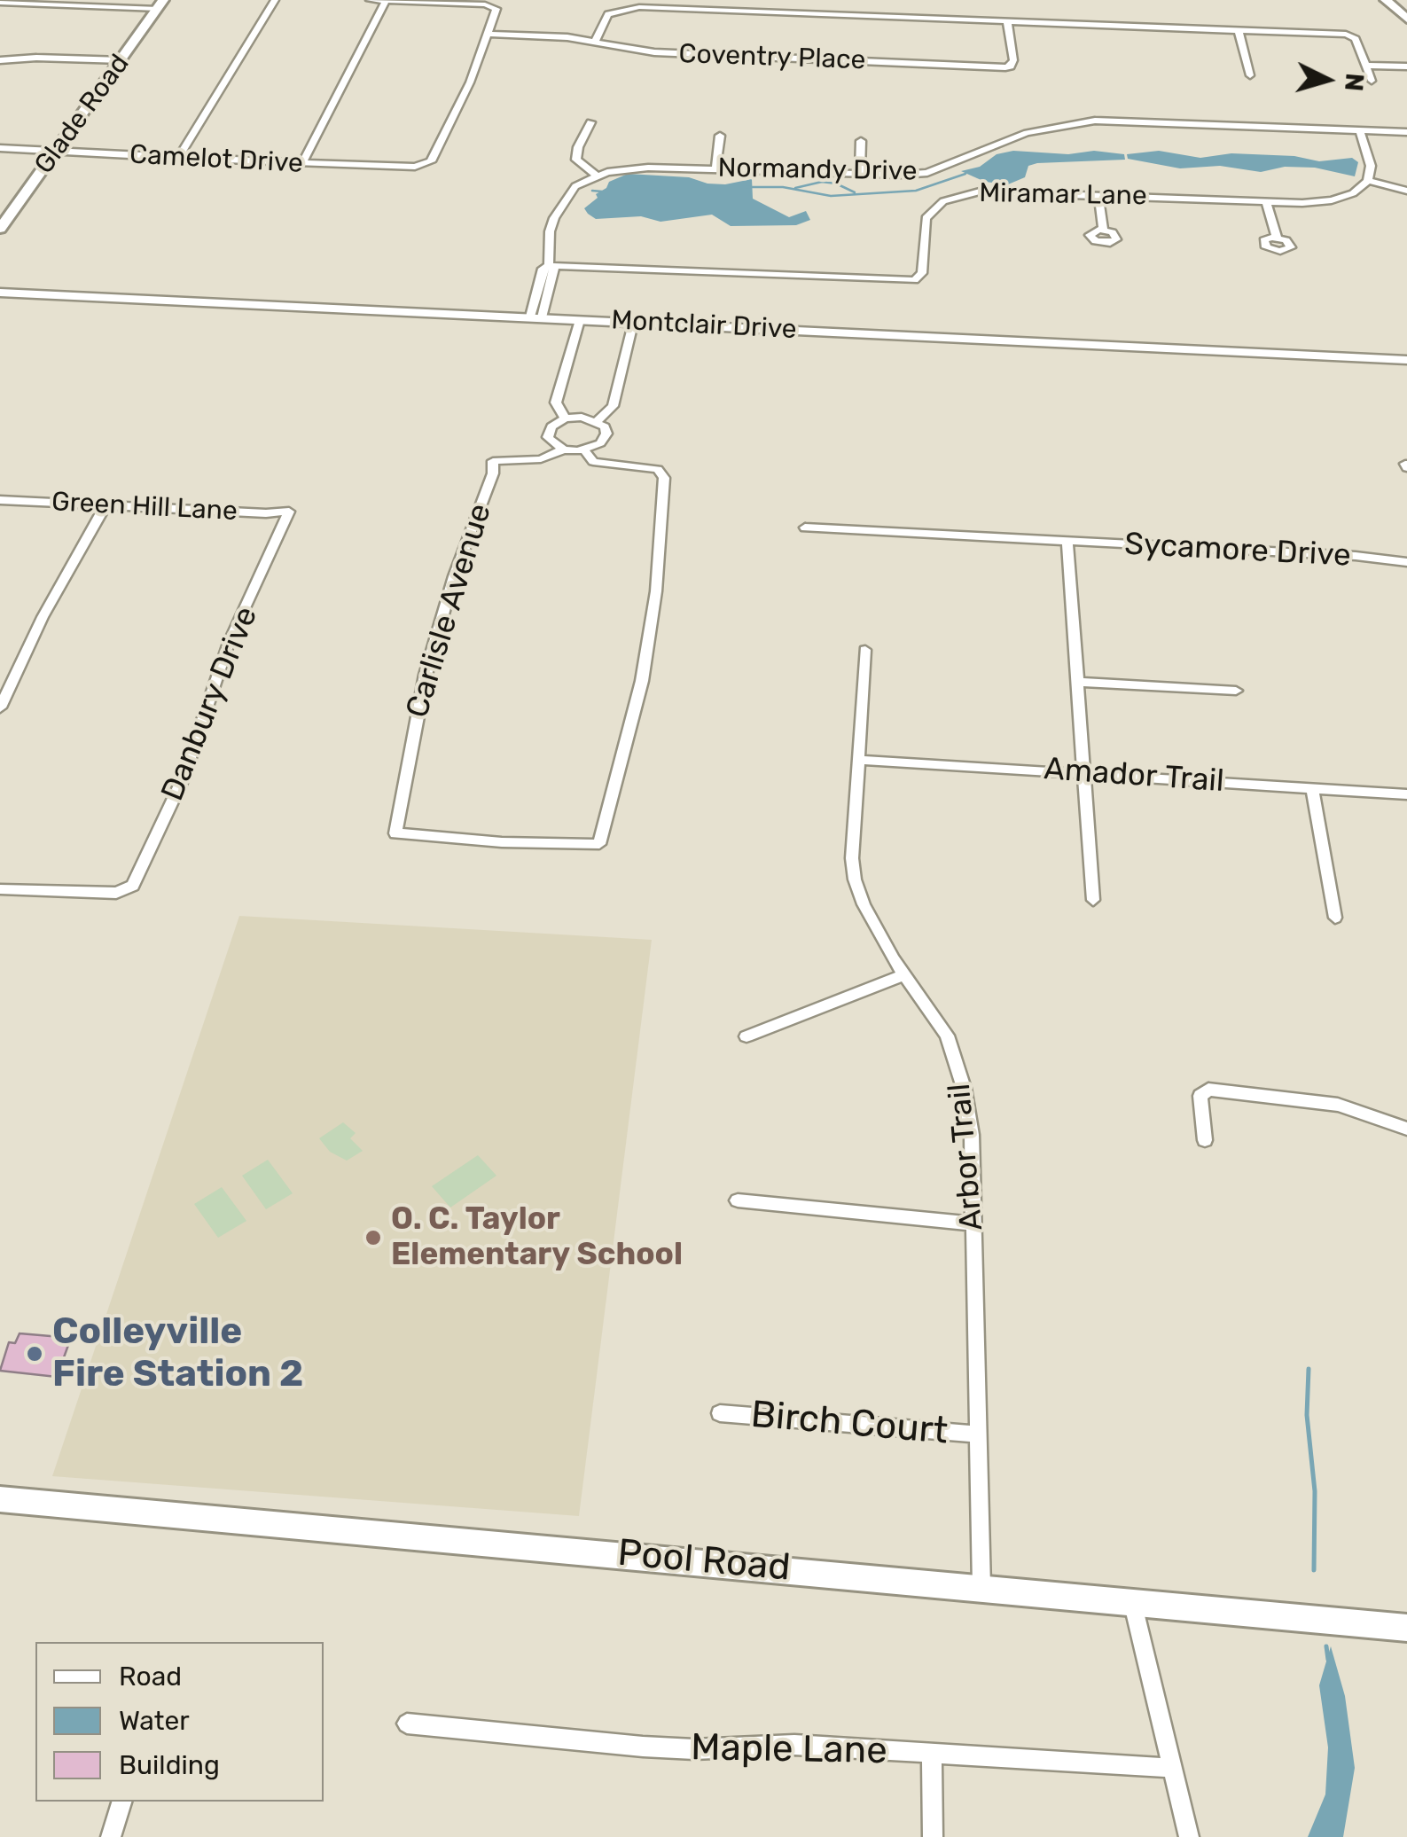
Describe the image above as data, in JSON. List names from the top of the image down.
{
  "streets": {
    "main road": ["Glade Road", "Pool Road"],
    "street": [
      "Coventry Place",
      "Camelot Drive",
      "Normandy Drive",
      "Miramar Lane",
      "Montclair Drive",
      "Green Hill Lane",
      "Sycamore Drive",
      "Carlisle Avenue",
      "Danbury Drive",
      "Amador Trail",
      "Arbor Trail",
      "Birch Court",
      "Maple Lane"
    ]
  },
  "crossings": [
    ["Coventry Place", "Camelot Drive"],
    ["Glade Road", "Camelot Drive"],
    ["Normandy Drive", "Miramar Lane"],
    ["Normandy Drive", "Montclair Drive"],
    ["Green Hill Lane", "Danbury Drive"],
    ["Amador Trail", "Arbor Trail"],
    ["Arbor Trail", "Birch Court"],
    ["Arbor Trail", "Pool Road"]
  ],
  "places": ["O. C. Taylor Elementary School", "Colleyville Fire Station 2"],
  "legend": ["Road", "Water", "Building"],
  "north": "right"
}
